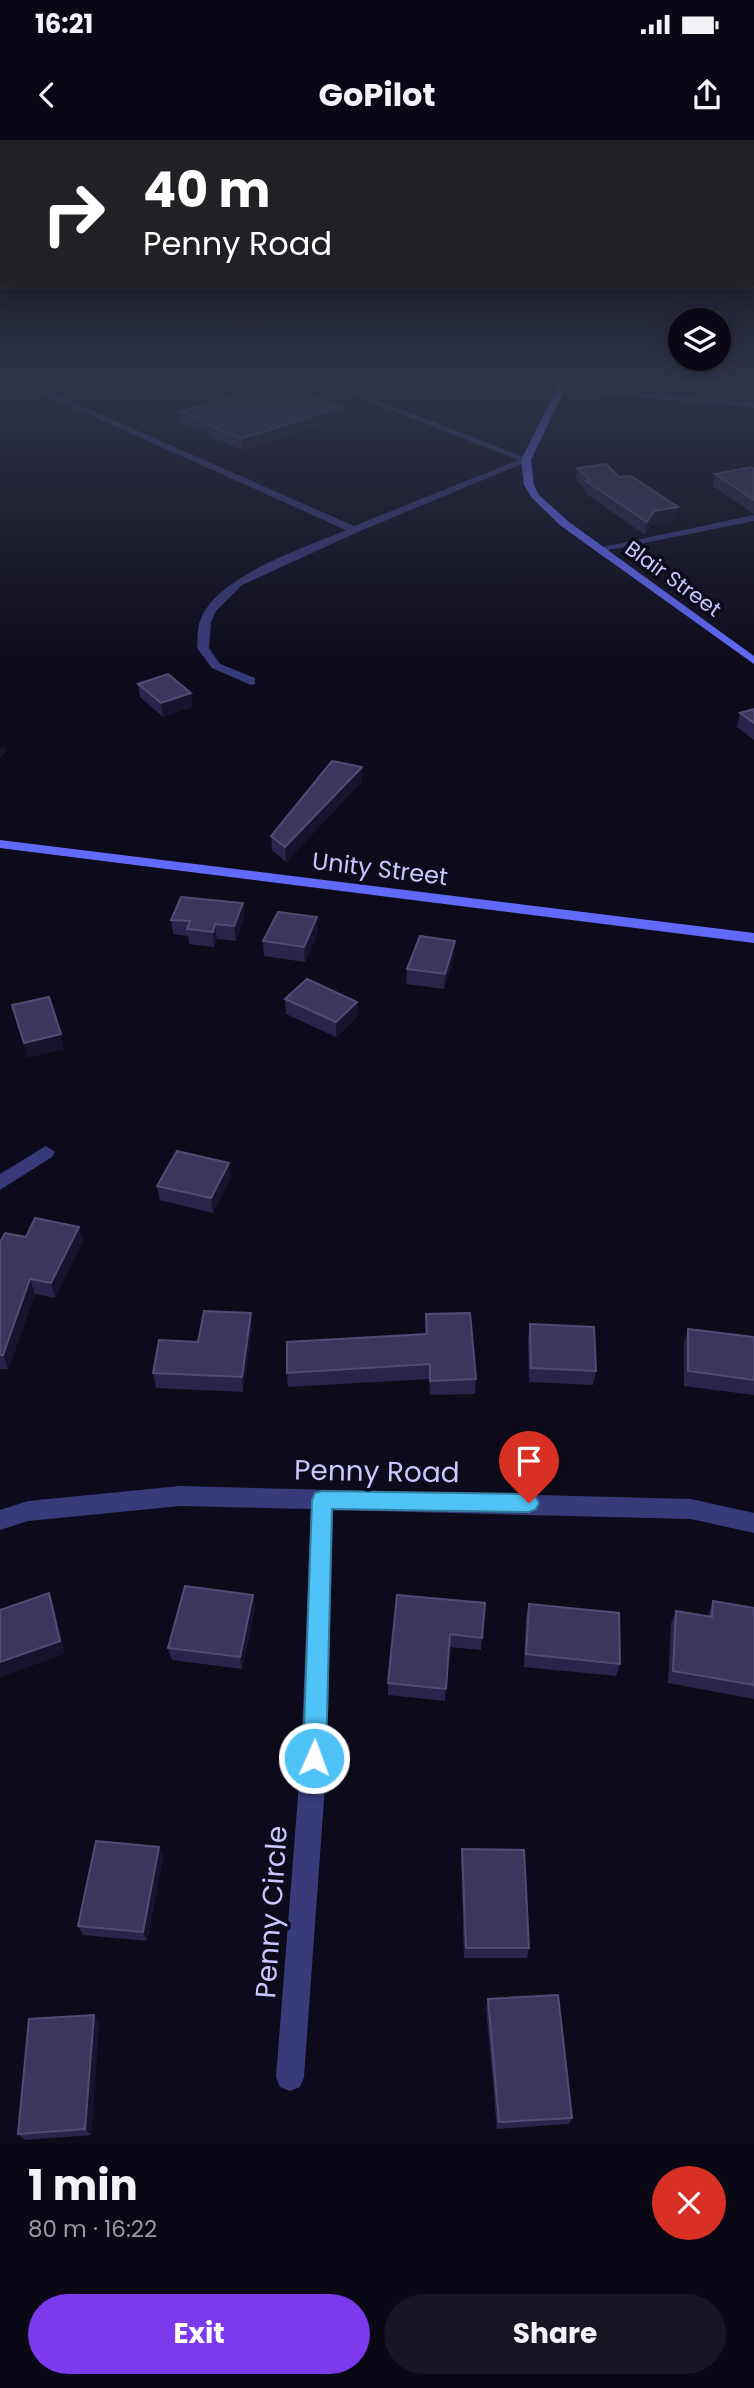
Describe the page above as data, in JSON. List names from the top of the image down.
{
  "streets": {
    "street": [
      "Blair Street",
      "Unity Street",
      "Penny Road",
      "Penny Circle"
    ]
  },
  "crossings": [
    ["Penny Road", "Penny Circle"]
  ],
  "page": {
    "status": "16:21",
    "header": "GoPilot",
    "turn": ["40 m", "Penny Road"],
    "heading": ["1 min", "80 m · 16:22"],
    "buttons": ["Exit", "Share"]
  }
}
